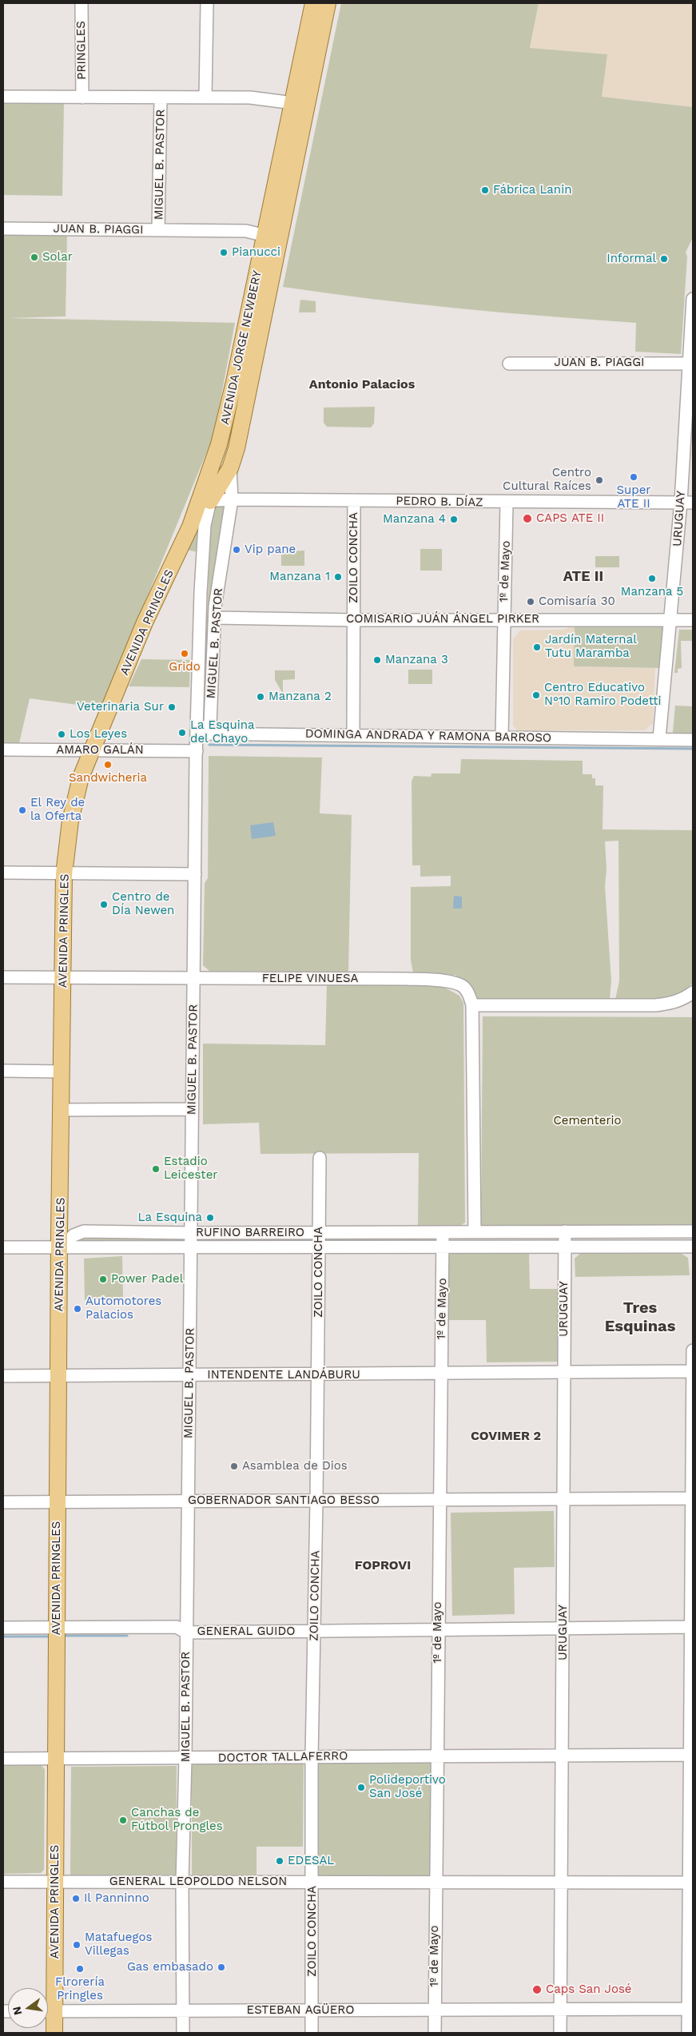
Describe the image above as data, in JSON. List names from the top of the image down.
{
  "streets": {
    "main road": ["AVENIDA JORGE NEWBERY", "AVENIDA PRINGLES"],
    "street": [
      "PRINGLES",
      "MIGUEL B. PASTOR",
      "JUAN B. PIAGGI",
      "PEDRO B. DÍAZ",
      "URUGUAY",
      "ZOILO CONCHA",
      "1º de Mayo",
      "COMISARIO JUÁN ÁNGEL PIRKER",
      "DOMINGA ANDRADA Y RAMONA BARROSO",
      "AMARO GALÁN",
      "FELIPE VINUESA",
      "RUFINO BARREIRO",
      "INTENDENTE LANDÁBURU",
      "GOBERNADOR SANTIAGO BESSO",
      "GENERAL GUIDO",
      "DOCTOR TALLAFERRO",
      "GENERAL LEOPOLDO NELSON",
      "ESTEBAN AGÜERO"
    ]
  },
  "crossings": [
    ["MIGUEL B. PASTOR", "JUAN B. PIAGGI"],
    ["MIGUEL B. PASTOR", "AVENIDA JORGE NEWBERY"],
    ["MIGUEL B. PASTOR", "PEDRO B. DÍAZ"],
    ["MIGUEL B. PASTOR", "COMISARIO JUÁN ÁNGEL PIRKER"],
    ["MIGUEL B. PASTOR", "AVENIDA PRINGLES"],
    ["MIGUEL B. PASTOR", "DOMINGA ANDRADA Y RAMONA BARROSO"],
    ["MIGUEL B. PASTOR", "AMARO GALÁN"],
    ["MIGUEL B. PASTOR", "FELIPE VINUESA"],
    ["MIGUEL B. PASTOR", "RUFINO BARREIRO"],
    ["MIGUEL B. PASTOR", "INTENDENTE LANDÁBURU"],
    ["MIGUEL B. PASTOR", "GOBERNADOR SANTIAGO BESSO"],
    ["MIGUEL B. PASTOR", "GENERAL GUIDO"],
    ["MIGUEL B. PASTOR", "DOCTOR TALLAFERRO"],
    ["MIGUEL B. PASTOR", "GENERAL LEOPOLDO NELSON"],
    ["MIGUEL B. PASTOR", "ESTEBAN AGÜERO"],
    ["JUAN B. PIAGGI", "AVENIDA JORGE NEWBERY"],
    ["JUAN B. PIAGGI", "URUGUAY"],
    ["AVENIDA JORGE NEWBERY", "PEDRO B. DÍAZ"],
    ["AVENIDA JORGE NEWBERY", "AVENIDA PRINGLES"],
    ["PEDRO B. DÍAZ", "URUGUAY"],
    ["PEDRO B. DÍAZ", "ZOILO CONCHA"],
    ["PEDRO B. DÍAZ", "1º de Mayo"],
    ["PEDRO B. DÍAZ", "AVENIDA PRINGLES"],
    ["URUGUAY", "COMISARIO JUÁN ÁNGEL PIRKER"],
    ["URUGUAY", "DOMINGA ANDRADA Y RAMONA BARROSO"],
    ["URUGUAY", "RUFINO BARREIRO"],
    ["URUGUAY", "INTENDENTE LANDÁBURU"],
    ["URUGUAY", "GOBERNADOR SANTIAGO BESSO"],
    ["URUGUAY", "GENERAL GUIDO"],
    ["URUGUAY", "DOCTOR TALLAFERRO"],
    ["URUGUAY", "GENERAL LEOPOLDO NELSON"],
    ["URUGUAY", "ESTEBAN AGÜERO"],
    ["ZOILO CONCHA", "COMISARIO JUÁN ÁNGEL PIRKER"],
    ["ZOILO CONCHA", "DOMINGA ANDRADA Y RAMONA BARROSO"],
    ["ZOILO CONCHA", "RUFINO BARREIRO"],
    ["ZOILO CONCHA", "INTENDENTE LANDÁBURU"],
    ["ZOILO CONCHA", "GOBERNADOR SANTIAGO BESSO"],
    ["ZOILO CONCHA", "GENERAL GUIDO"],
    ["ZOILO CONCHA", "DOCTOR TALLAFERRO"],
    ["ZOILO CONCHA", "GENERAL LEOPOLDO NELSON"],
    ["ZOILO CONCHA", "ESTEBAN AGÜERO"],
    ["1º de Mayo", "COMISARIO JUÁN ÁNGEL PIRKER"],
    ["1º de Mayo", "DOMINGA ANDRADA Y RAMONA BARROSO"],
    ["1º de Mayo", "RUFINO BARREIRO"],
    ["1º de Mayo", "INTENDENTE LANDÁBURU"],
    ["1º de Mayo", "GOBERNADOR SANTIAGO BESSO"],
    ["1º de Mayo", "GENERAL GUIDO"],
    ["1º de Mayo", "DOCTOR TALLAFERRO"],
    ["1º de Mayo", "GENERAL LEOPOLDO NELSON"],
    ["1º de Mayo", "ESTEBAN AGÜERO"],
    ["AVENIDA PRINGLES", "AMARO GALÁN"],
    ["AVENIDA PRINGLES", "FELIPE VINUESA"],
    ["AVENIDA PRINGLES", "RUFINO BARREIRO"],
    ["AVENIDA PRINGLES", "INTENDENTE LANDÁBURU"],
    ["AVENIDA PRINGLES", "GOBERNADOR SANTIAGO BESSO"],
    ["AVENIDA PRINGLES", "GENERAL GUIDO"],
    ["AVENIDA PRINGLES", "DOCTOR TALLAFERRO"],
    ["AVENIDA PRINGLES", "GENERAL LEOPOLDO NELSON"]
  ],
  "districts": [
    "Antonio Palacios",
    "ATE II",
    "Tres Esquinas",
    "COVIMER 2",
    "FOPROVI"
  ],
  "parks": ["Cementerio"],
  "places": [
    "Fábrica Lanin",
    "Pianucci",
    "Solar",
    "Informal",
    "Super ATE II",
    "Centro Cultural Raíces",
    "CAPS ATE II",
    "Manzana 4",
    "Vip pane",
    "Manzana 1",
    "Manzana 5",
    "Comisaría 30",
    "Jardín Maternal Tutu Maramba",
    "Grido",
    "Manzana 3",
    "Centro Educativo N°10 Ramiro Podetti",
    "Manzana 2",
    "Veterinaria Sur",
    "La Esquina del Chayo",
    "Los Leyes",
    "Sandwicheria",
    "El Rey de la Oferta",
    "Centro de DÍa Newen",
    "Estadio Leicester",
    "La Esquina",
    "Power Padel",
    "Automotores Palacios",
    "Asamblea de Dios",
    "Polideportivo San José",
    "Canchas de Fútbol Prongles",
    "EDESAL",
    "Il Panninno",
    "Matafuegos Villegas",
    "Gas embasado",
    "Flrorería Pringles",
    "Caps San José"
  ],
  "north": "left"
}
